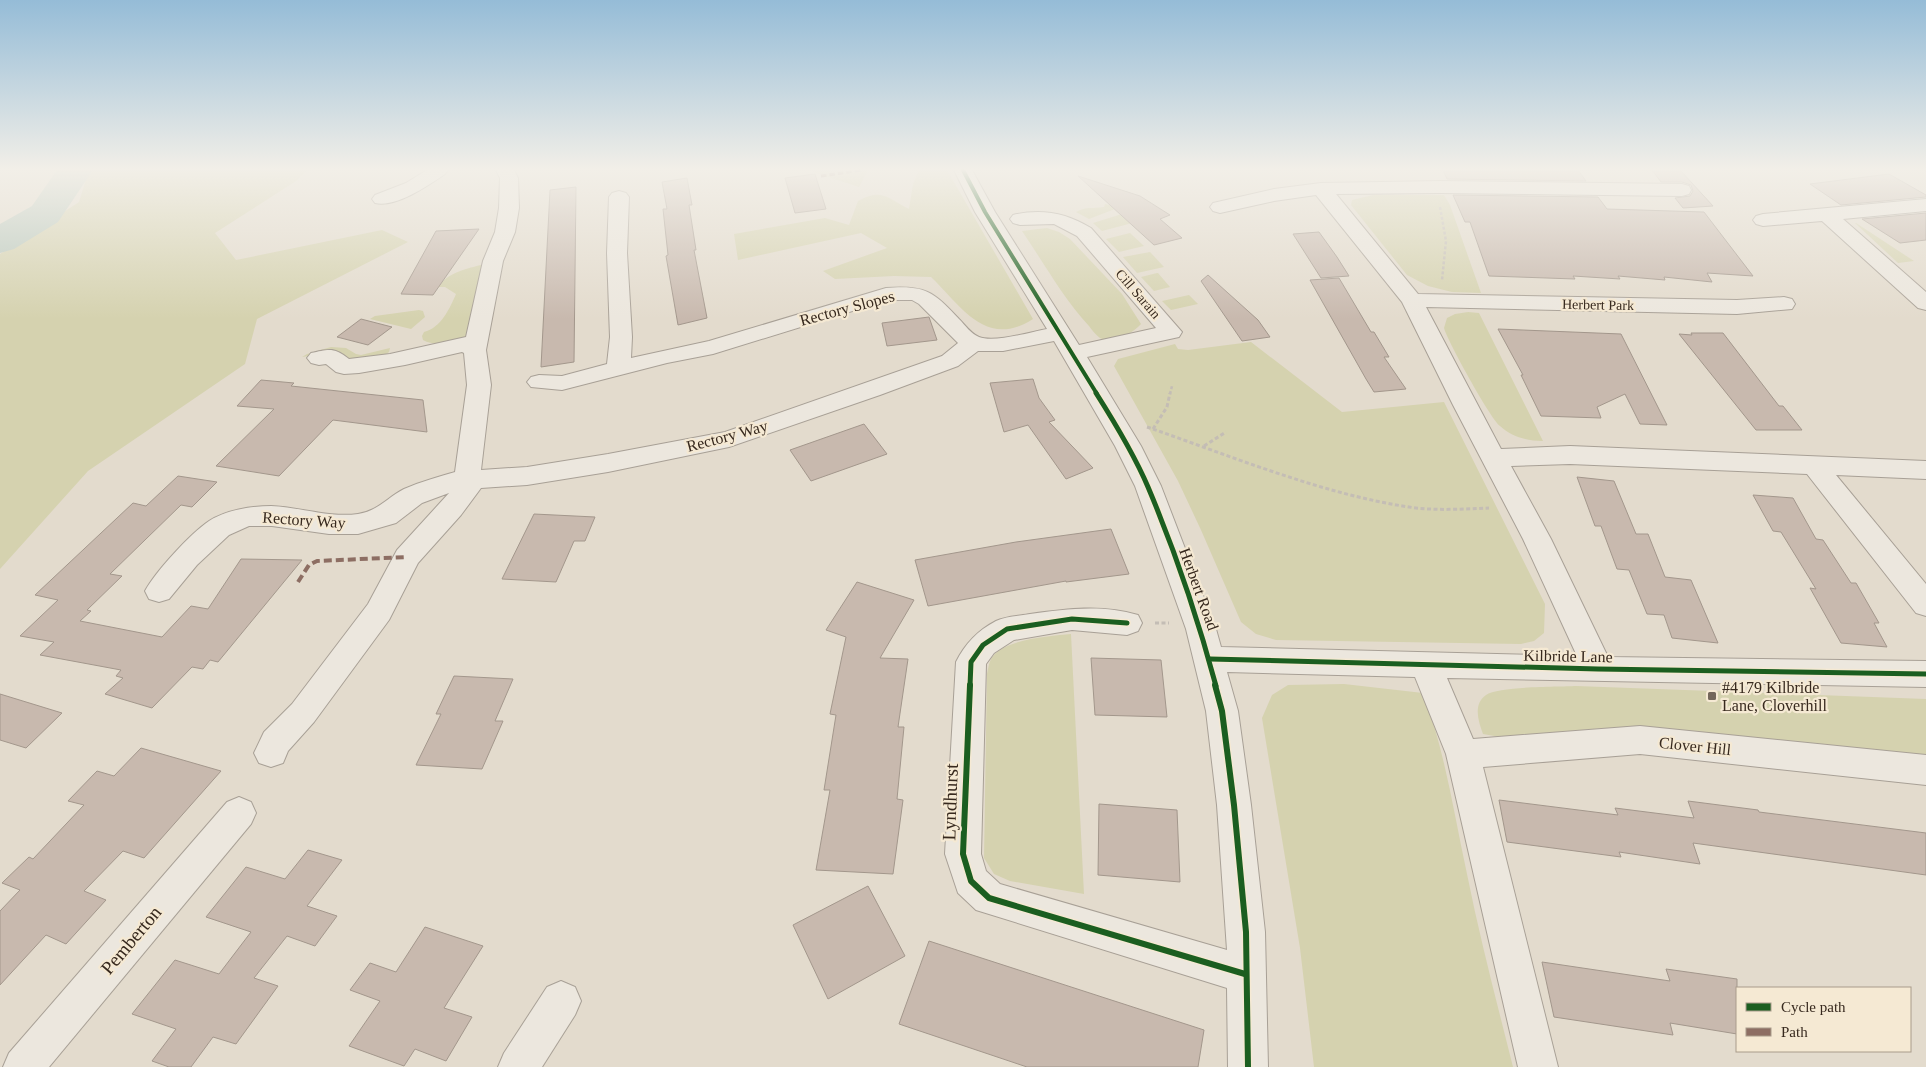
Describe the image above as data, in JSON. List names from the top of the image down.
{
  "streets": {
    "street": [
      "Cill Sarain",
      "Herbert Park",
      "Rectory Slopes",
      "Rectory Way",
      "Herbert Road",
      "Kilbride Lane",
      "Clover Hill",
      "Lyndhurst",
      "Pemberton"
    ]
  },
  "crossings": [
    ["Cill Sarain", "Herbert Road"],
    ["Rectory Slopes", "Rectory Way"],
    ["Herbert Road", "Kilbride Lane"],
    ["Herbert Road", "Lyndhurst"]
  ],
  "places": {
    "transit": ["#4179 Kilbride Lane, Cloverhill"]
  },
  "legend": ["Cycle path", "Path"]
}
